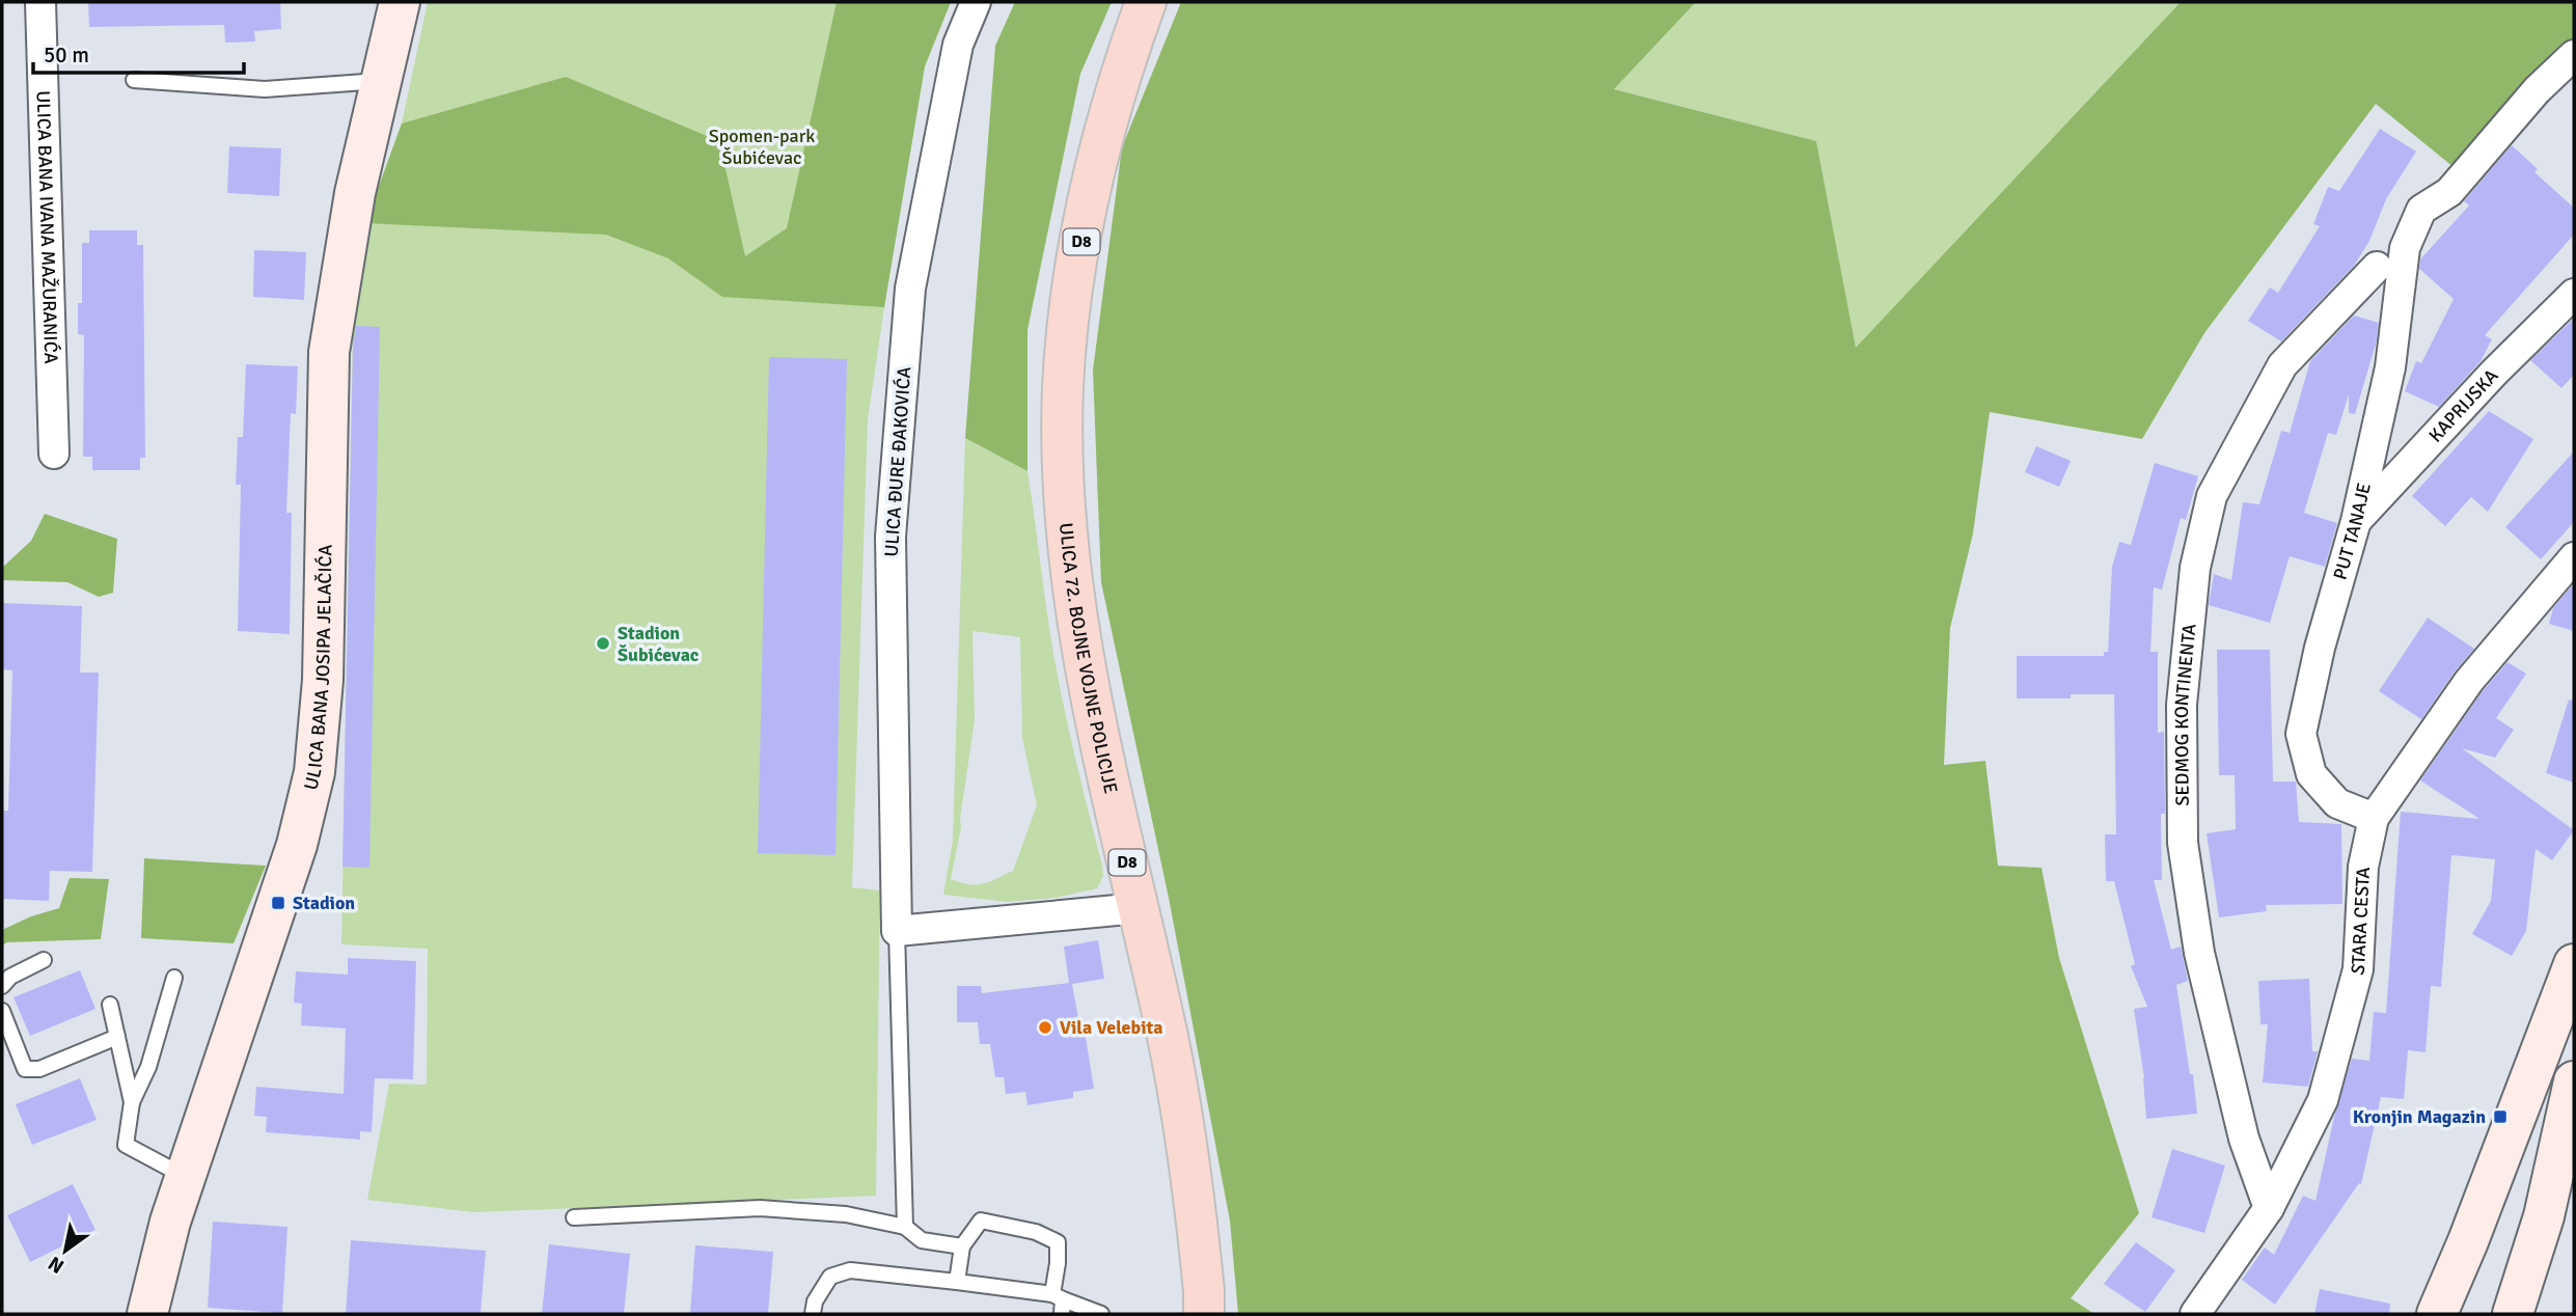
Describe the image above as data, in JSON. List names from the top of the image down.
{
  "streets": {
    "main road": ["D8", "ULICA 72. BOJNE VOJNE POLICIJE"],
    "street": [
      "ULICA BANA IVANA MAŽURANIĆA",
      "KAPRIJSKA",
      "ULICA ĐURE ĐAKOVIĆA",
      "PUT TANAJE",
      "ULICA BANA JOSIPA JELAČIĆA",
      "SEDMOG KONTINENTA",
      "STARA CESTA"
    ]
  },
  "crossings": [
    ["KAPRIJSKA", "PUT TANAJE"],
    ["PUT TANAJE", "STARA CESTA"],
    ["SEDMOG KONTINENTA", "STARA CESTA"]
  ],
  "parks": ["Spomen-park Šubićevac"],
  "places": {
    "other": ["Stadion Šubićevac", "Vila Velebita"],
    "transit": ["Stadion", "Kronjin Magazin"]
  },
  "scale_bar": "50 m",
  "north": "bottom left"
}
